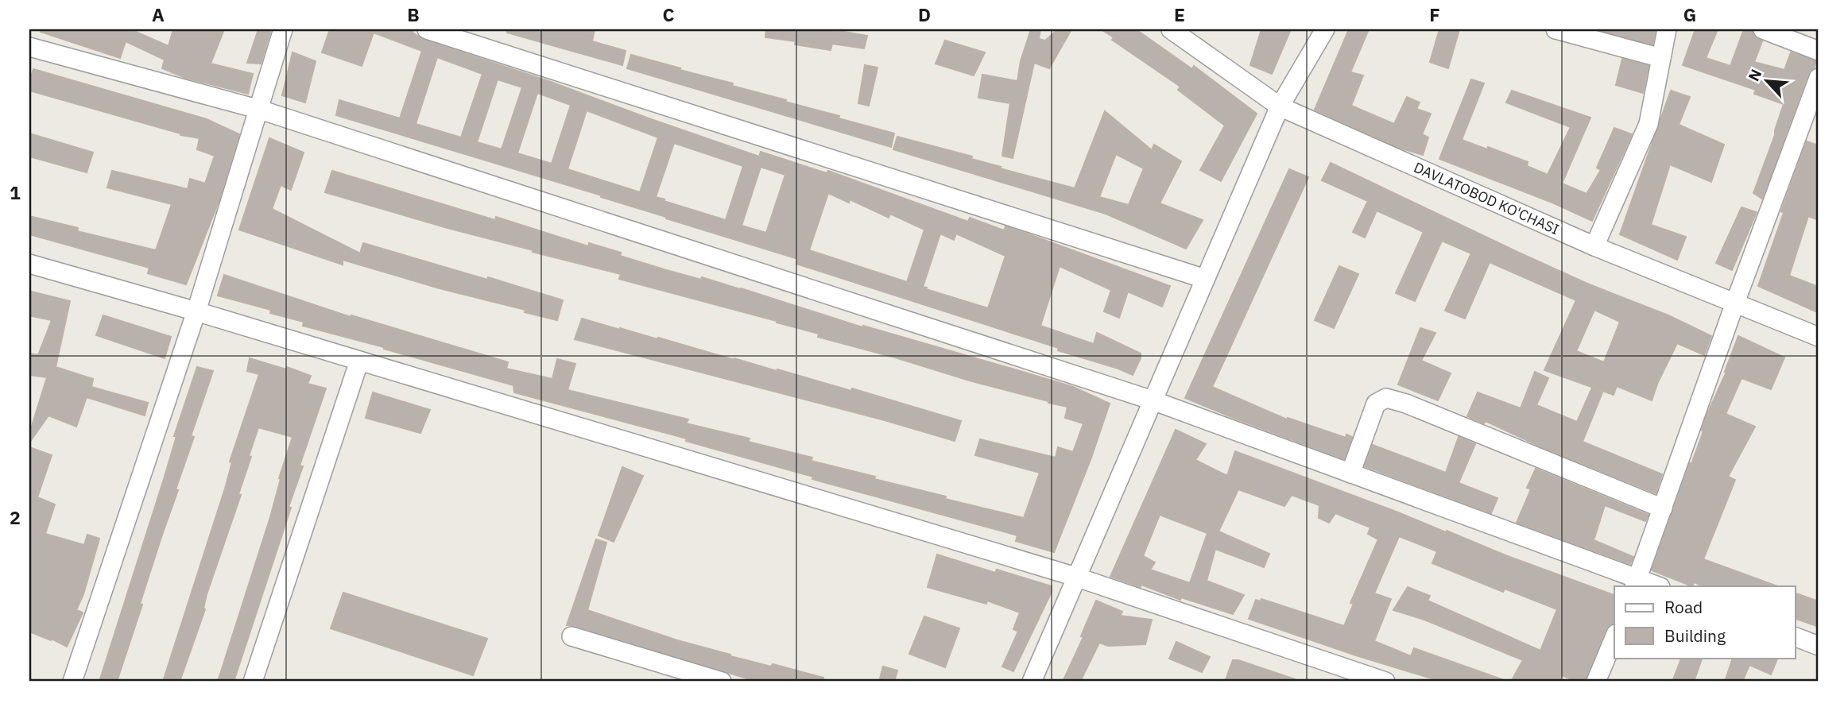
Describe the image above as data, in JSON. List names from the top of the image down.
{
  "streets": {
    "street": ["DAVLATOBOD KO'CHASI"]
  },
  "legend": ["Road", "Building"],
  "north": "top left",
  "grid": {
    "columns": [
      "A",
      "B",
      "C",
      "D",
      "E",
      "F",
      "G"
    ],
    "rows": ["1", "2"]
  }
}
